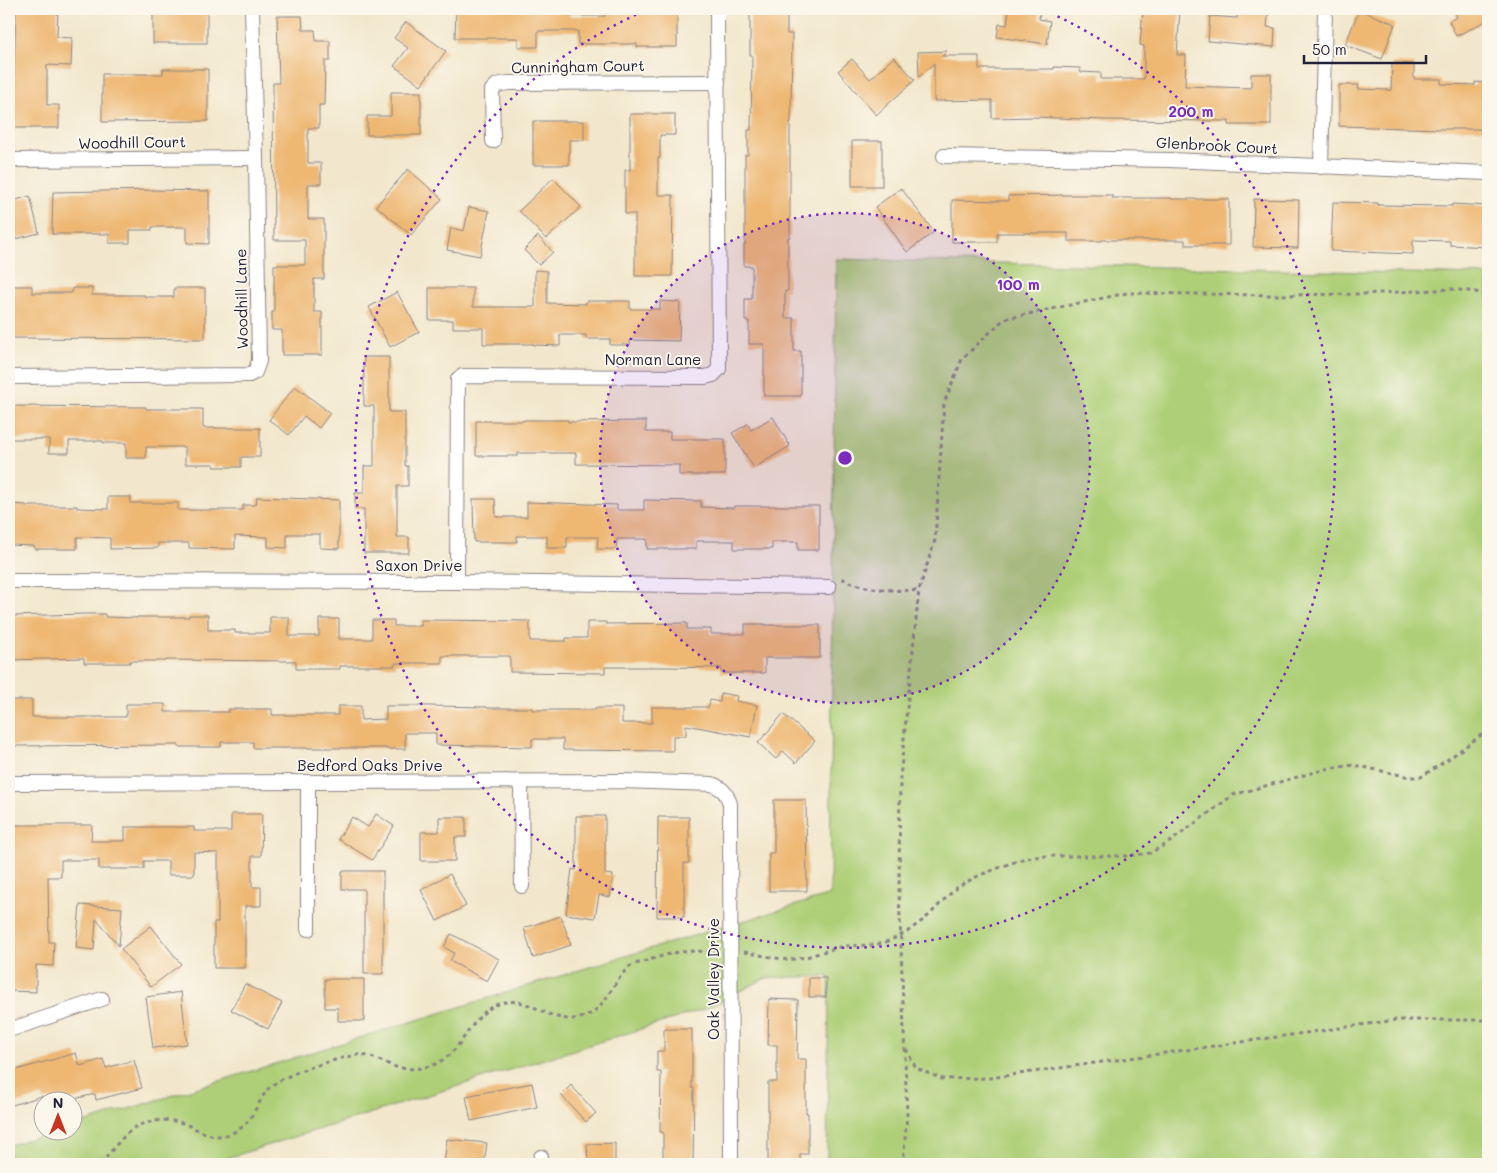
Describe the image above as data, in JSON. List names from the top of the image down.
{
  "streets": {
    "street": [
      "Cunningham Court",
      "Woodhill Court",
      "Glenbrook Court",
      "Woodhill Lane",
      "Norman Lane",
      "Saxon Drive",
      "Bedford Oaks Drive",
      "Oak Valley Drive"
    ]
  },
  "crossings": [
    ["Cunningham Court", "Norman Lane"],
    ["Woodhill Court", "Woodhill Lane"],
    ["Norman Lane", "Saxon Drive"],
    ["Bedford Oaks Drive", "Oak Valley Drive"]
  ],
  "scale_bar": "50 m",
  "north": "top",
  "rings": ["200 m", "100 m"]
}
